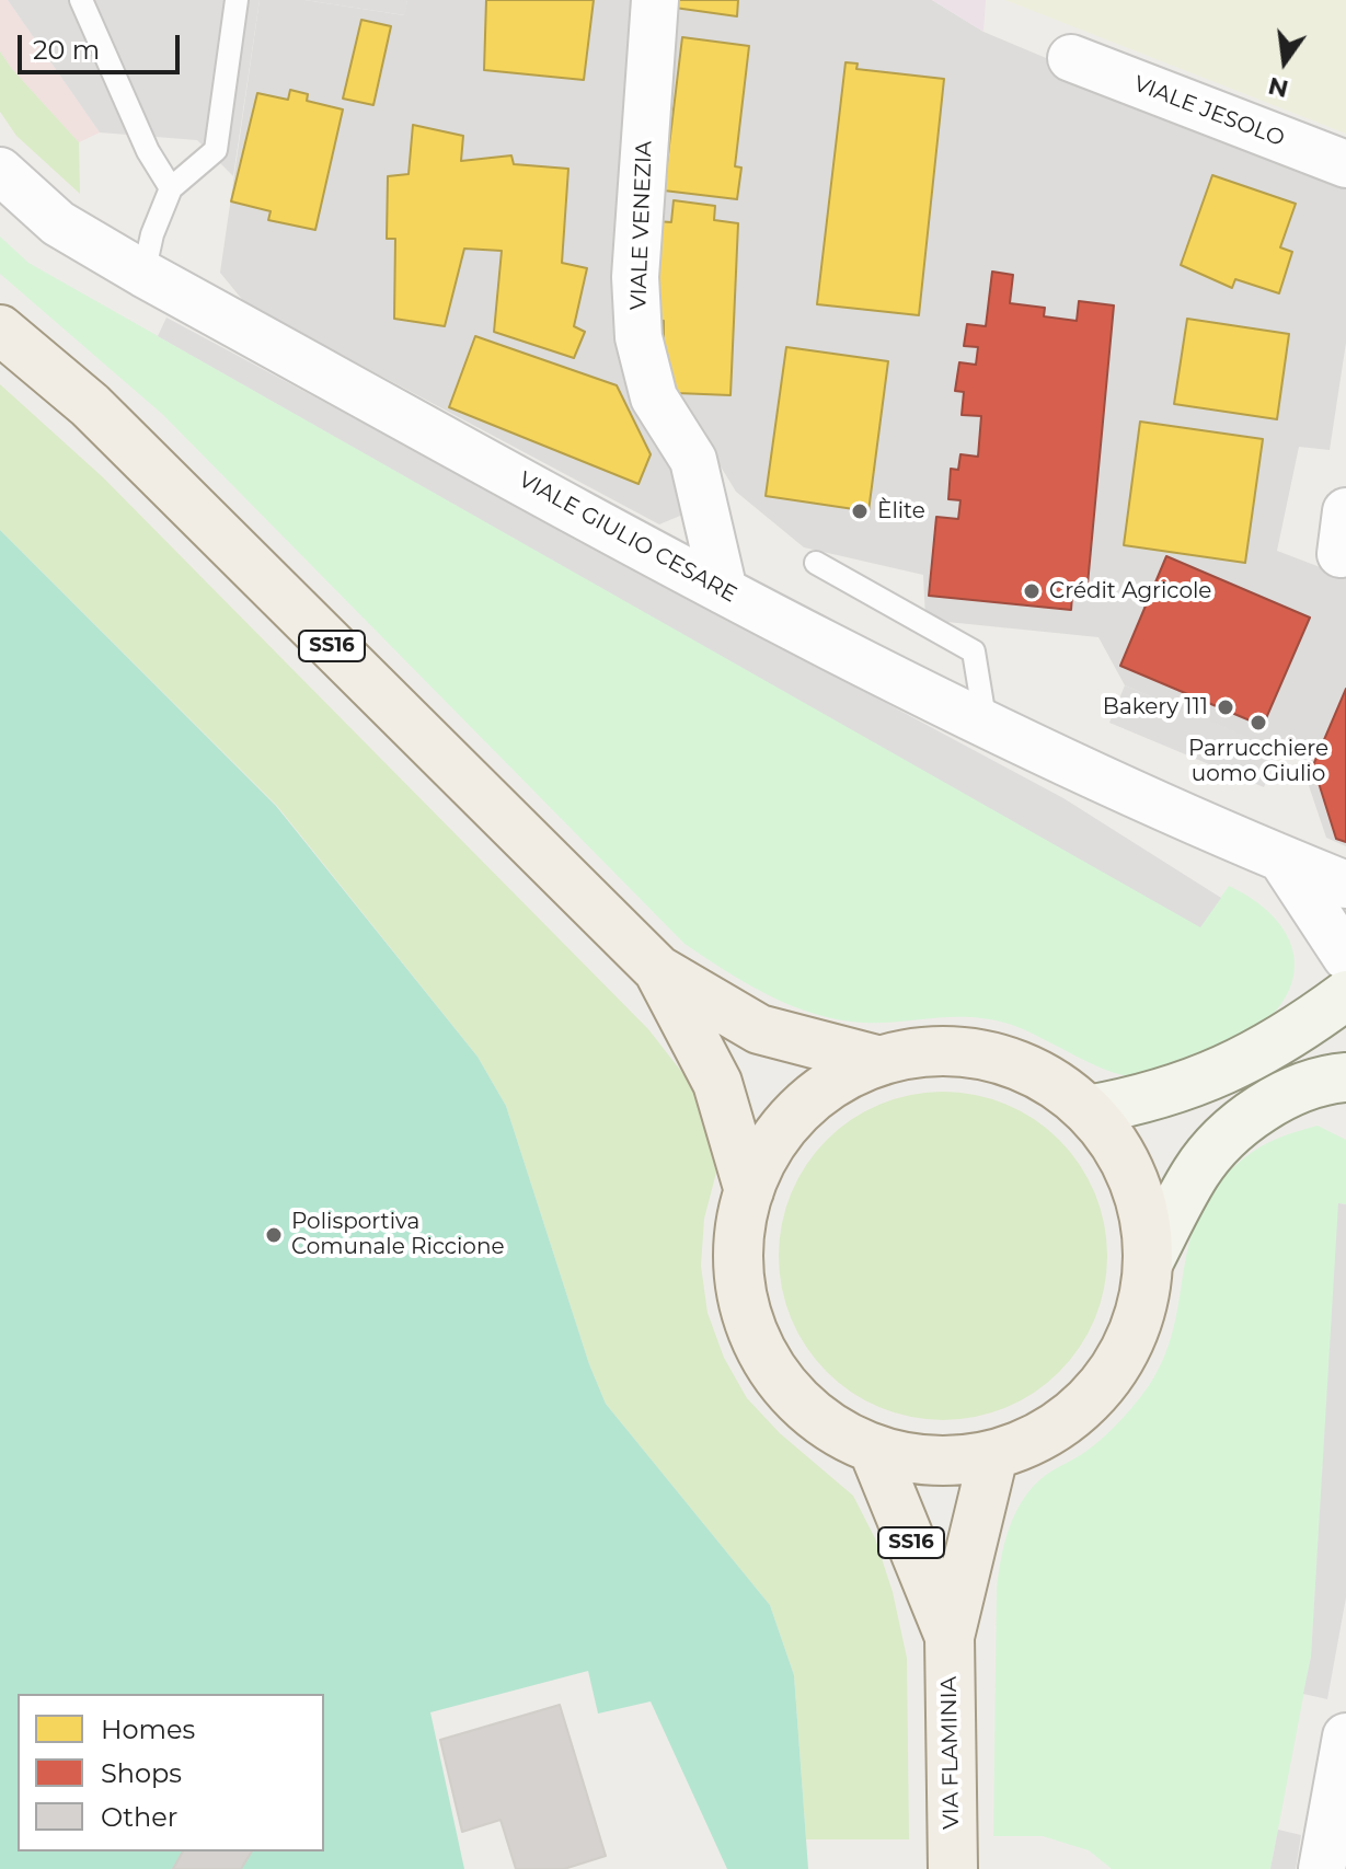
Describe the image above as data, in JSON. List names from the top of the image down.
{
  "streets": {
    "main road": ["SS16", "VIA FLAMINIA"],
    "street": ["VIALE JESOLO", "VIALE VENEZIA", "VIALE GIULIO CESARE"]
  },
  "crossings": [
    ["VIALE VENEZIA", "VIALE GIULIO CESARE"]
  ],
  "places": [
    "Èlite",
    "Crédit Agricole",
    "Bakery 111",
    "Parrucchiere uomo Giulio",
    "Polisportiva Comunale Riccione"
  ],
  "legend": ["Homes", "Shops", "Other"],
  "scale_bar": "20 m",
  "north": "bottom"
}
